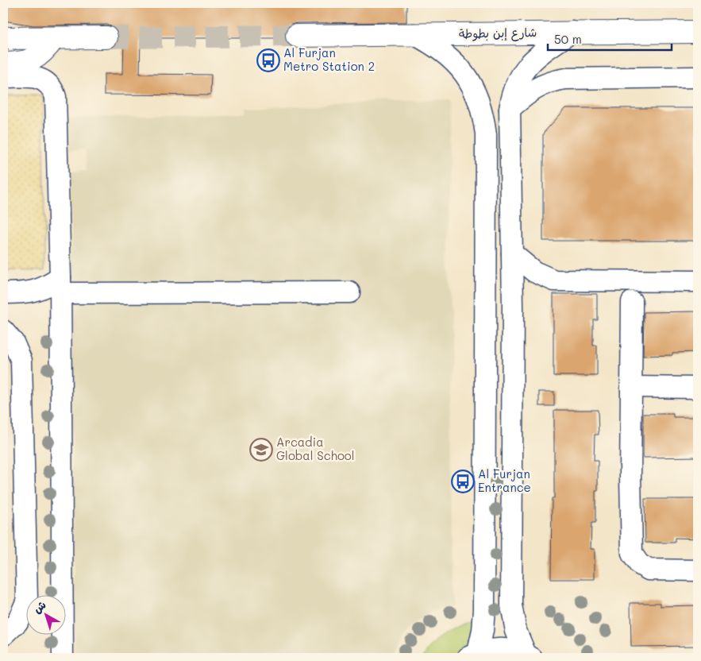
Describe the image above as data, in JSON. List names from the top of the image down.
{
  "streets": {
    "main road": ["شارع إبن بطوطة"]
  },
  "places": {
    "bus stop": ["Al Furjan Metro Station 2", "Al Furjan Entrance"],
    "school or university": ["Arcadia Global School"]
  },
  "scale_bar": "50 m",
  "north": "top left"
}
